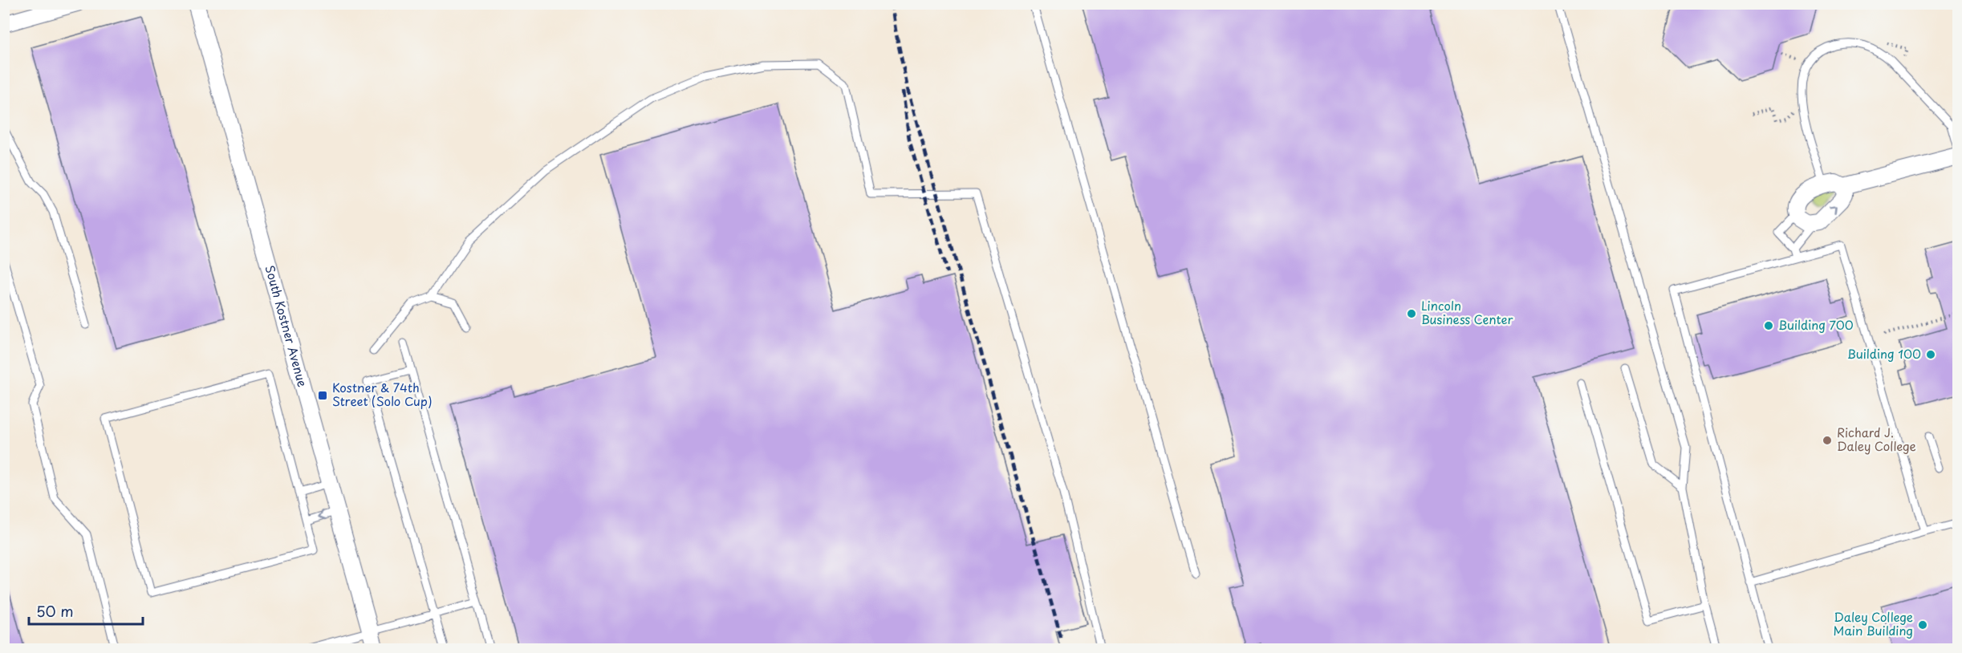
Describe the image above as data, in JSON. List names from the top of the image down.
{
  "streets": {
    "street": ["South Kostner Avenue"]
  },
  "places": {
    "other": [
      "Lincoln Business Center",
      "Building 700",
      "Building 100",
      "Richard J. Daley College",
      "Daley College Main Building"
    ],
    "transit": ["Kostner & 74th Street (Solo Cup)"]
  },
  "scale_bar": "50 m"
}
